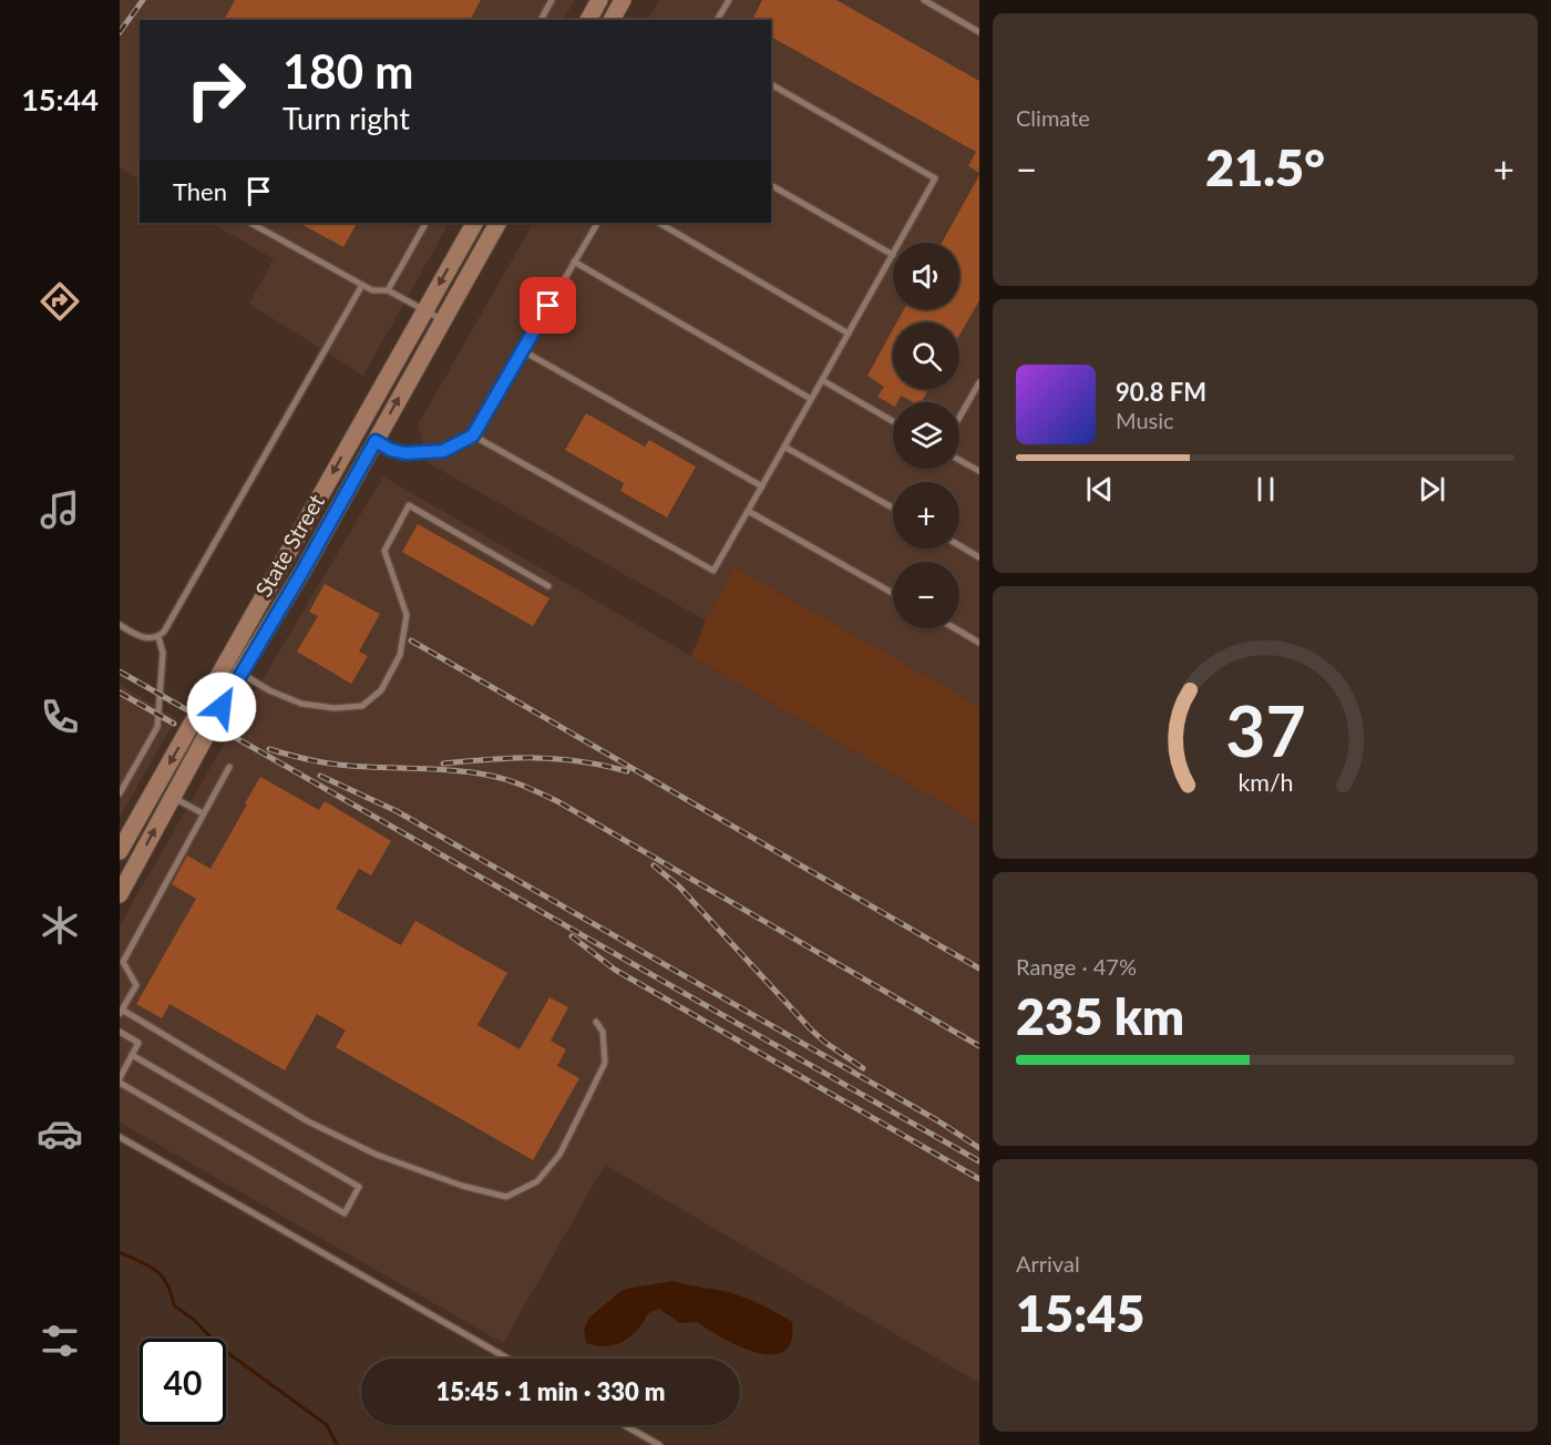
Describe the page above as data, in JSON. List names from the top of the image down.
{
  "streets": {
    "street": ["State Street"]
  },
  "page": {
    "tabs": "15:44",
    "tile": [
      "Climate",
      ["Range · 47%", "235 km"],
      ["Arrival", "15:45"]
    ],
    "turn": ["180 m", "Turn right"],
    "heat": ["−", "21.5°", "+"],
    "then": "Then",
    "map_buttons": ["+", "−"],
    "song": ["90.8 FM", "Music"],
    "limit": "40",
    "trip": "15:45 · 1 min · 330 m",
    "gauge": ["37", "km/h"]
  }
}
